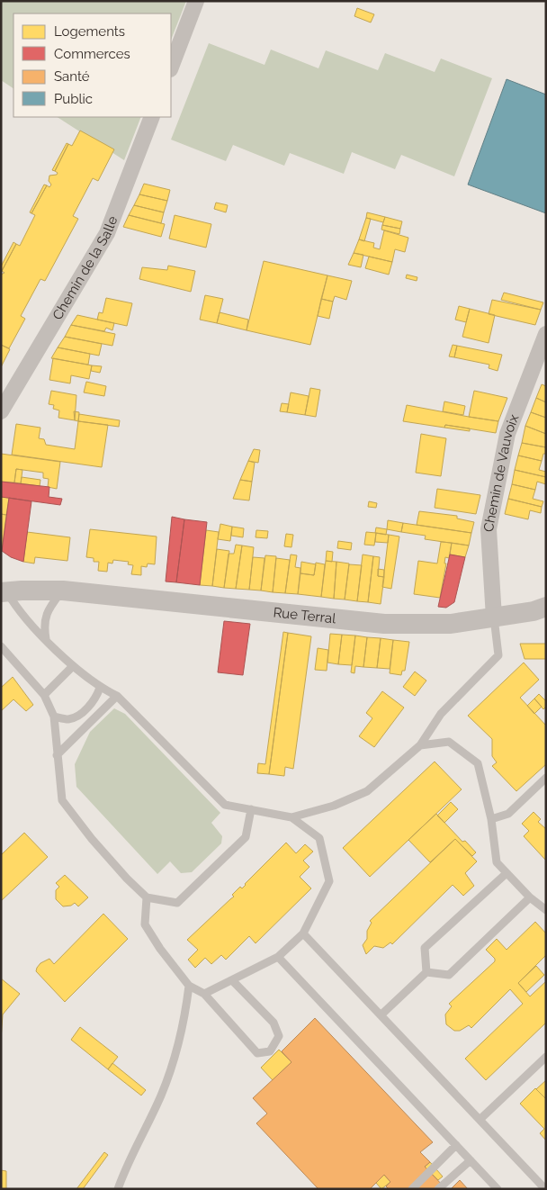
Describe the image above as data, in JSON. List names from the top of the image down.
{
  "streets": {
    "street": ["Chemin de la Salle", "Chemin de Vauvoix", "Rue Terral"]
  },
  "crossings": [
    ["Chemin de Vauvoix", "Rue Terral"]
  ],
  "legend": [
    "Logements",
    "Commerces",
    "Santé",
    "Public"
  ]
}
